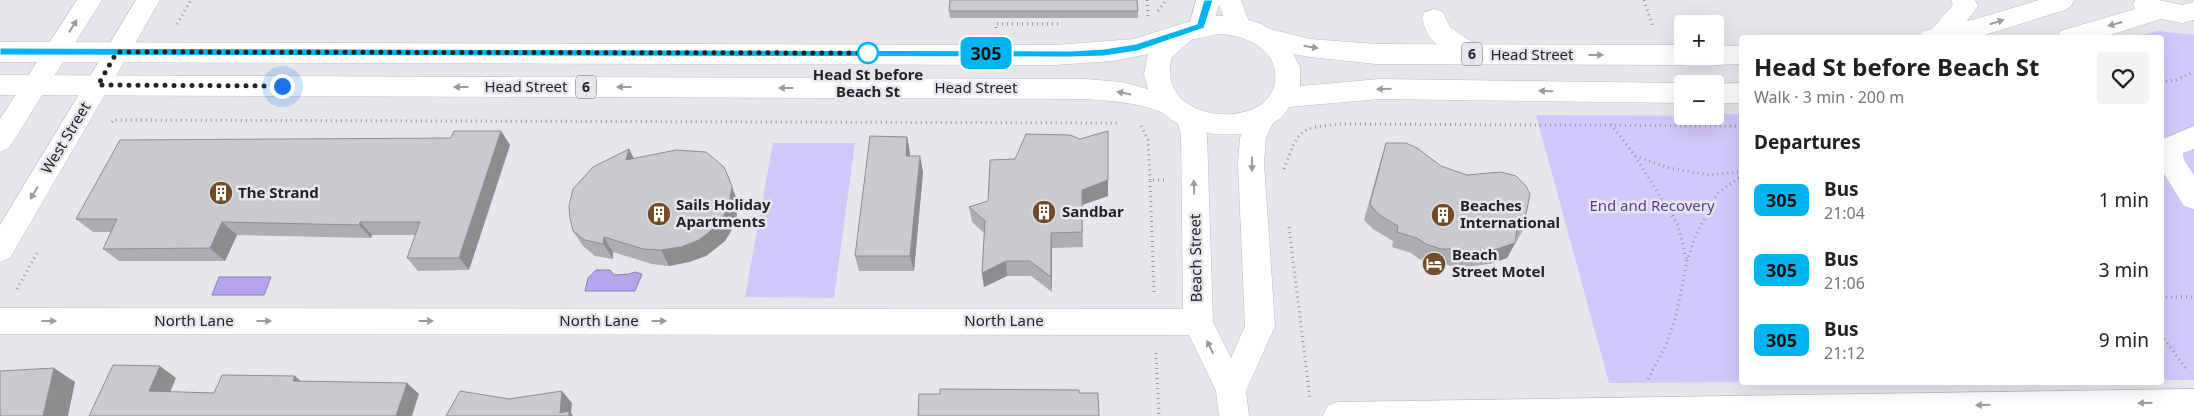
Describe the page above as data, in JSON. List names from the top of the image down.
{
  "streets": {
    "main road": [
      "6",
      "Head Street",
      "West Street",
      "Beach Street",
      "North Lane"
    ]
  },
  "crossings": [
    ["6", "Head Street"],
    ["6", "West Street"],
    ["6", "Beach Street"],
    ["Head Street", "West Street"],
    ["Head Street", "Beach Street"],
    ["Beach Street", "North Lane"]
  ],
  "one_way": ["North Lane"],
  "parks": ["End and Recovery"],
  "places": {
    "other": ["Head St before Beach St"],
    "building": [
      "The Strand",
      "Sandbar",
      "Sails Holiday Apartments",
      "Beaches International"
    ],
    "hotel": ["Beach Street Motel"]
  },
  "lines": ["bus line 305"],
  "page": {
    "on_map": "305",
    "map_buttons": ["+", "−"],
    "heading": [
      ["Head St before Beach St", "Walk · 3 min · 200 m"],
      "Departures"
    ],
    "list": [
      {
        "mark": "305",
        "name": "Bus",
        "note": "21:04",
        "value": "1 min"
      },
      {
        "mark": "305",
        "name": "Bus",
        "note": "21:06",
        "value": "3 min"
      },
      {
        "mark": "305",
        "name": "Bus",
        "note": "21:12",
        "value": "9 min"
      }
    ]
  }
}
